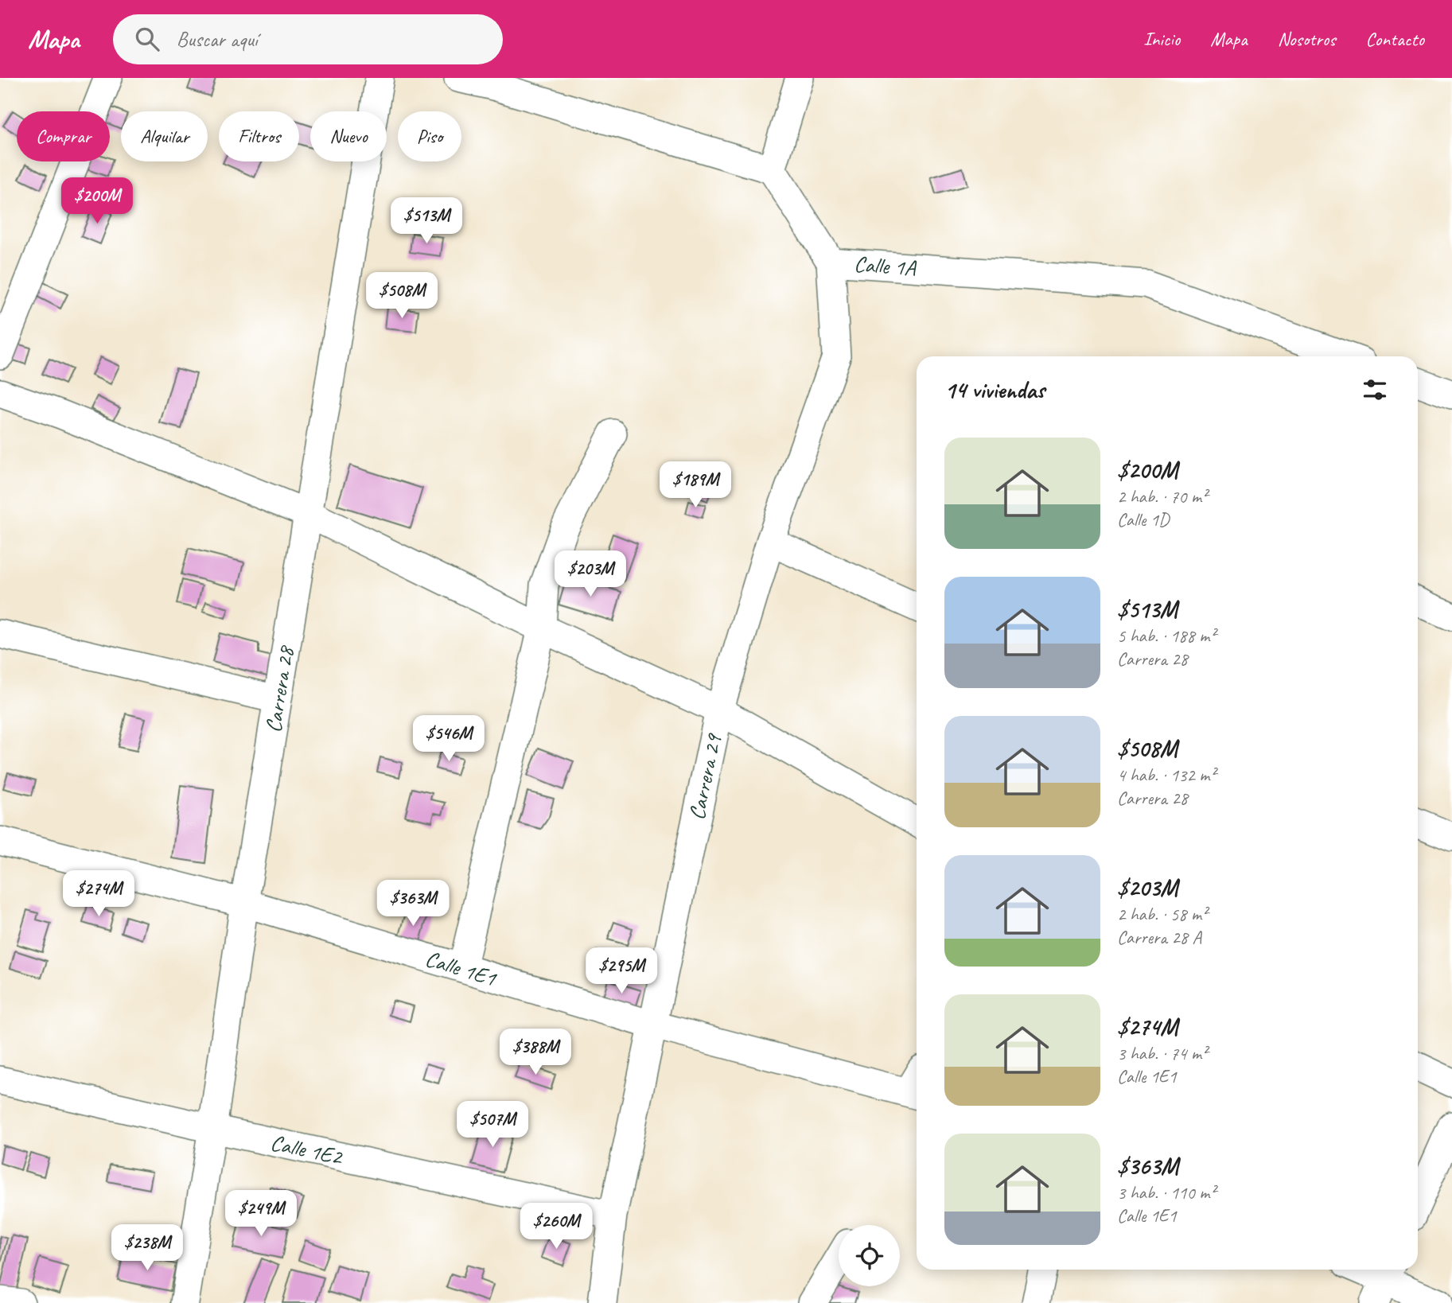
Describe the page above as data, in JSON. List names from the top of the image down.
{
  "streets": {
    "street": [
      "Calle 1A",
      "Carrera 28",
      "Carrera 29",
      "Calle 1E1",
      "Calle 1E2"
    ]
  },
  "crossings": [
    ["Calle 1A", "Carrera 29"],
    ["Carrera 28", "Calle 1E1"],
    ["Carrera 28", "Calle 1E2"],
    ["Carrera 29", "Calle 1E1"],
    ["Carrera 29", "Calle 1E2"]
  ],
  "page": {
    "header": "Mapa",
    "search": "Buscar aquí",
    "nav": [
      "Inicio",
      "Mapa",
      "Nosotros",
      "Contacto"
    ],
    "chip": [
      "Comprar",
      "Alquilar",
      "Filtros",
      "Nuevo",
      "Piso"
    ],
    "price": [
      "$200M",
      "$513M",
      "$508M",
      "$189M",
      "$203M",
      "$546M",
      "$274M",
      "$363M",
      "$295M",
      "$388M",
      "$507M",
      "$249M",
      "$260M",
      "$238M"
    ],
    "heading": "14 viviendas",
    "list": [
      {
        "name": "$200M",
        "note": "2 hab. · 70 m² · Calle 1D"
      },
      {
        "name": "$513M",
        "note": "5 hab. · 188 m² · Carrera 28"
      },
      {
        "name": "$508M",
        "note": "4 hab. · 132 m² · Carrera 28"
      },
      {
        "name": "$203M",
        "note": "2 hab. · 58 m² · Carrera 28 A"
      },
      {
        "name": "$274M",
        "note": "3 hab. · 74 m² · Calle 1E1"
      },
      {
        "name": "$363M",
        "note": "3 hab. · 110 m² · Calle 1E1"
      }
    ]
  }
}
